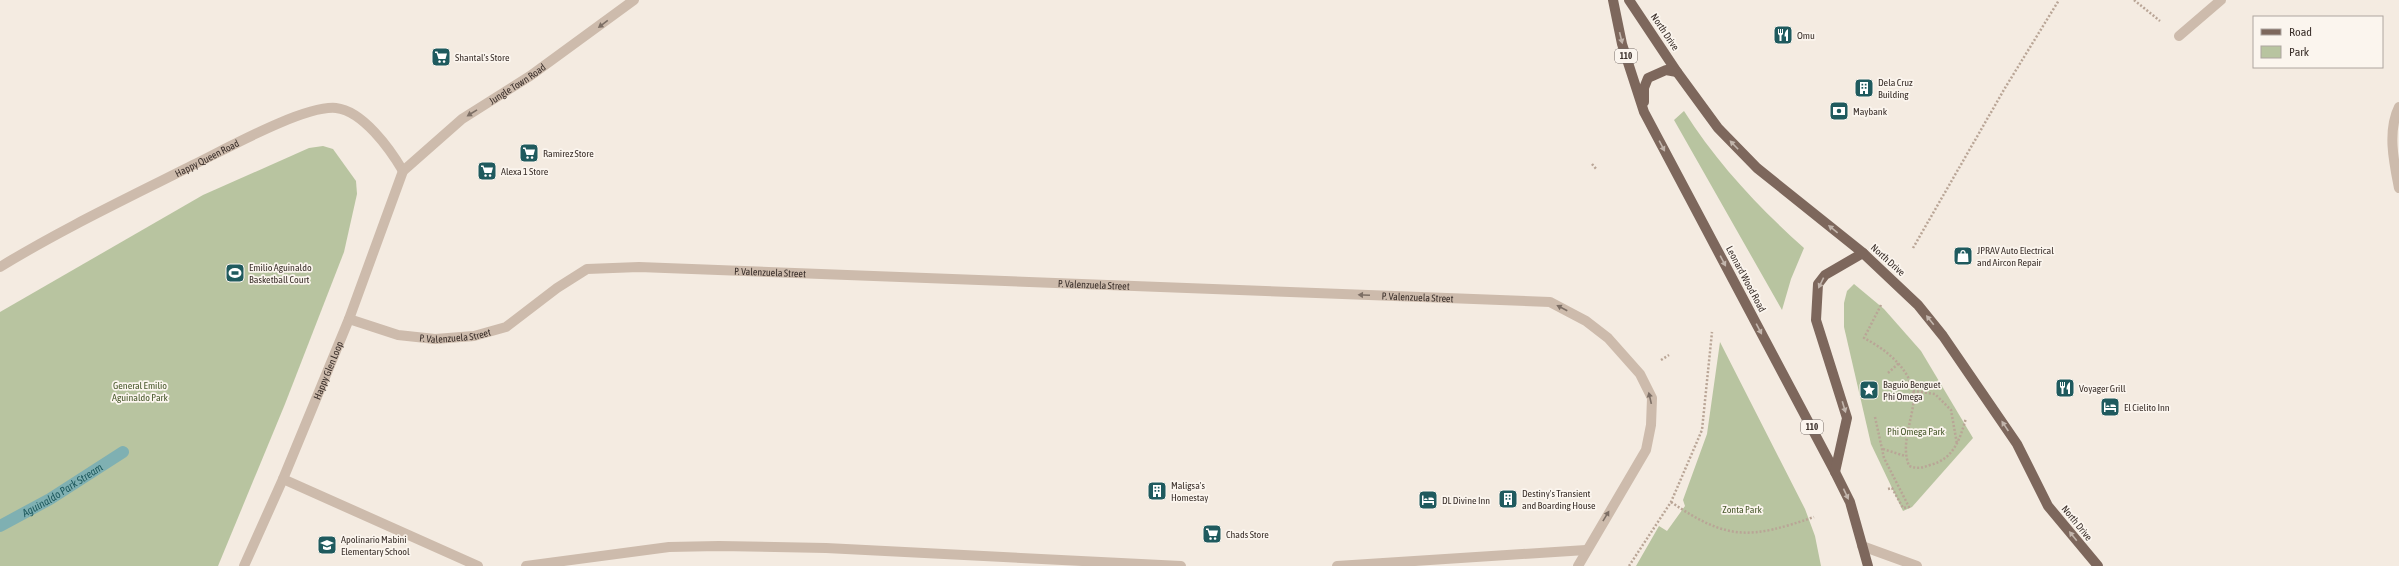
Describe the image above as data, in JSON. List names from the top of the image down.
{
  "streets": {
    "main road": ["North Drive", "110", "Leonard Wood Road"],
    "street": [
      "Jungle Town Road",
      "Happy Queen Road",
      "P. Valenzuela Street",
      "Happy Glen Loop"
    ]
  },
  "crossings": [
    ["Jungle Town Road", "Happy Queen Road"],
    ["Jungle Town Road", "Happy Glen Loop"],
    ["Happy Queen Road", "Happy Glen Loop"],
    ["P. Valenzuela Street", "Happy Glen Loop"]
  ],
  "one_way": [
    "North Drive",
    "Jungle Town Road",
    "P. Valenzuela Street",
    "Leonard Wood Road"
  ],
  "water": ["Aguinaldo Park Stream"],
  "parks": ["General Emilio Aguinaldo Park", "Phi Omega Park", "Zonta Park"],
  "places": {
    "restaurant": ["Omu", "Voyager Grill"],
    "supermarket": [
      "Shantal's Store",
      "Ramirez Store",
      "Alexa 1 Store",
      "Chads Store"
    ],
    "building": ["Dela Cruz Building", "Maligsa's Homestay", "Destiny's Transient and Boarding House"],
    "bank": ["Maybank"],
    "shop": ["JPRAV Auto Electrical and Aircon Repair"],
    "sports": ["Emilio Aguinaldo Basketball Court"],
    "place": ["Baguio Benguet Phi Omega"],
    "hotel": ["El Cielito Inn", "DL Divine Inn"],
    "school or university": ["Apolinario Mabini Elementary School"]
  },
  "legend": ["Road", "Park"]
}
